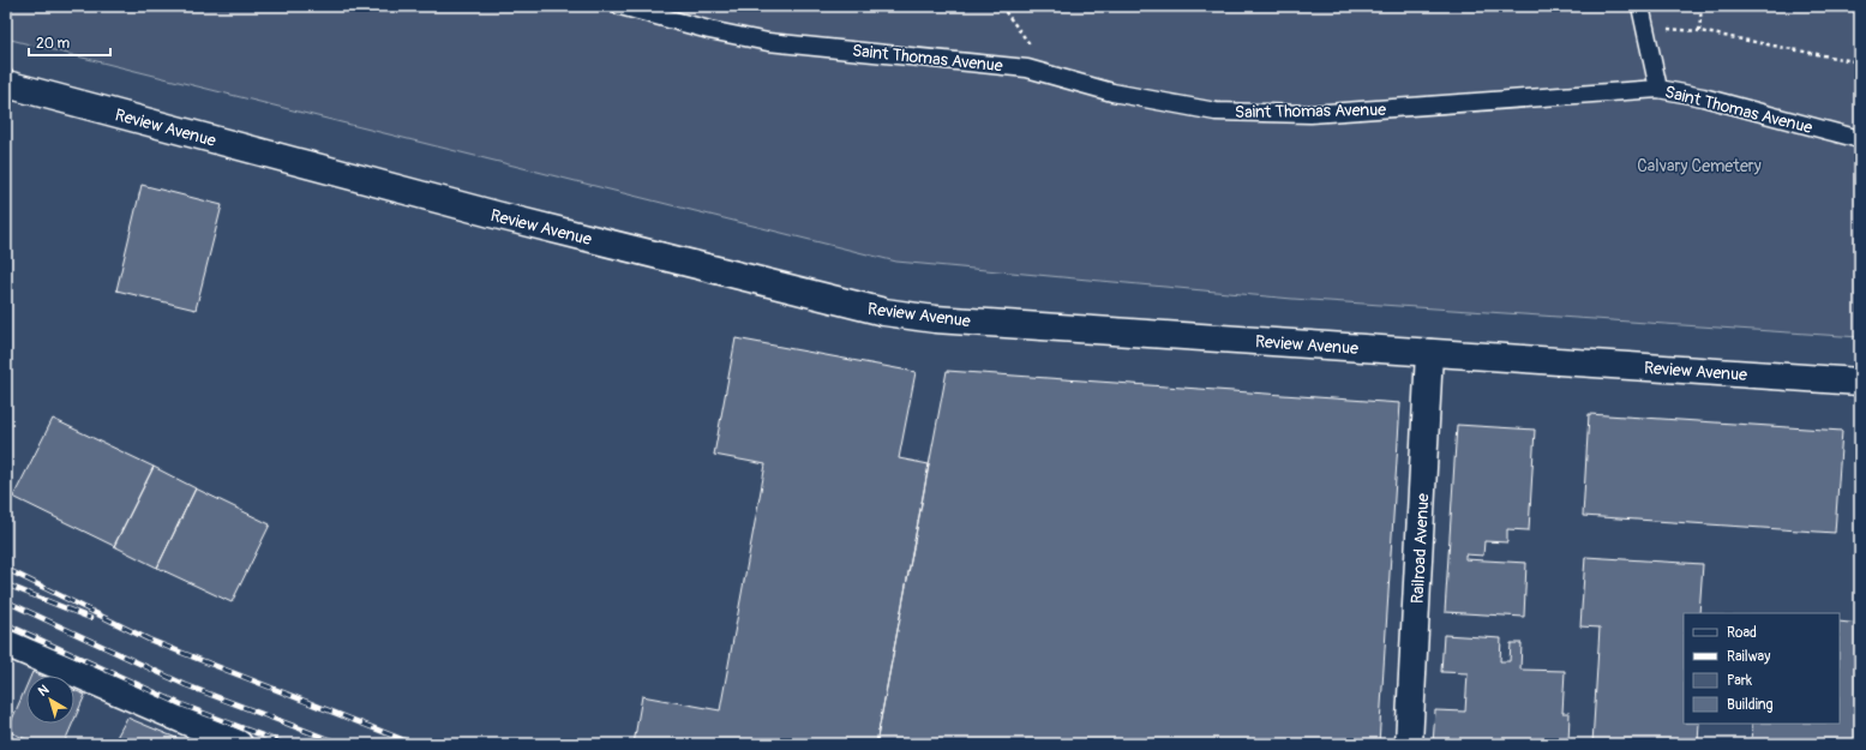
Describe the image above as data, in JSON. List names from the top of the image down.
{
  "streets": {
    "main road": ["Review Avenue", "Railroad Avenue"],
    "lane": ["Saint Thomas Avenue"]
  },
  "crossings": [
    ["Review Avenue", "Railroad Avenue"]
  ],
  "parks": ["Calvary Cemetery"],
  "legend": [
    "Road",
    "Railway",
    "Park",
    "Building"
  ],
  "scale_bar": "20 m",
  "north": "top left"
}
